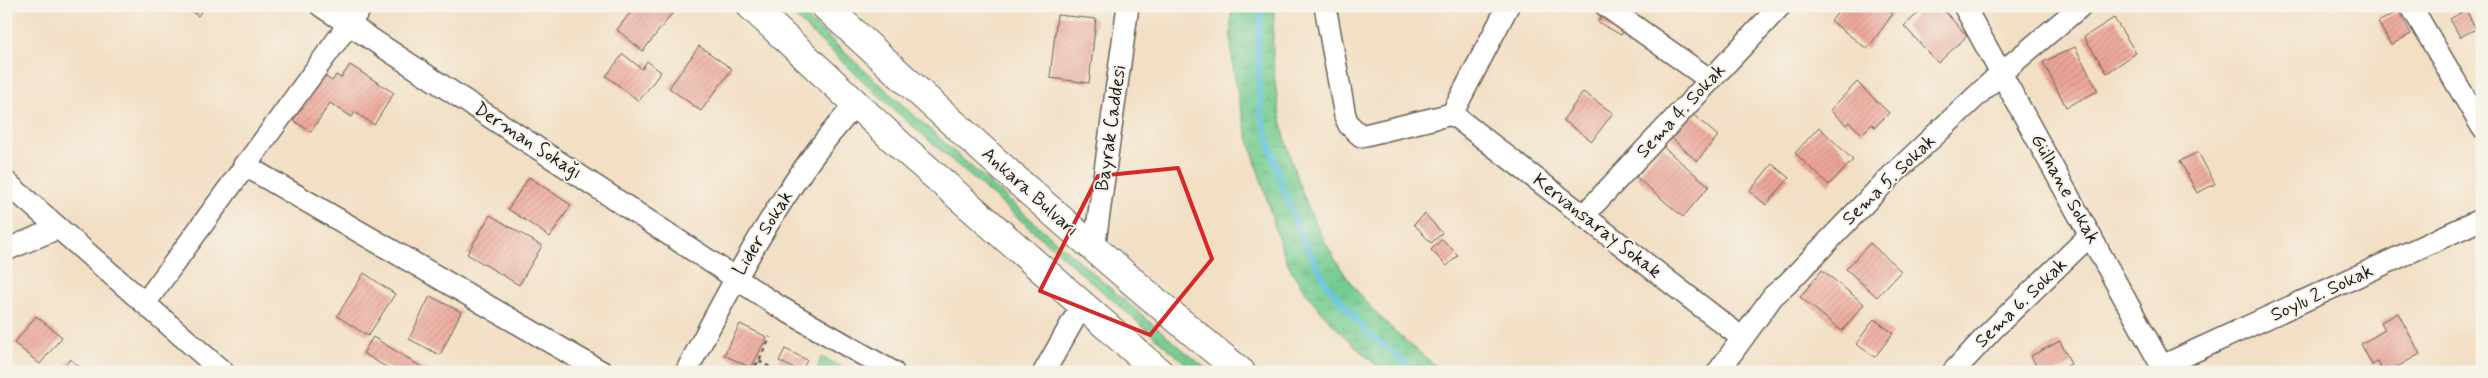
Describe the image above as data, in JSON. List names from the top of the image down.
{
  "streets": {
    "main road": ["Ankara Bulvarı"],
    "street": [
      "Sema 4. Sokak",
      "Bayrak Caddesi",
      "Derman Sokağı",
      "Sema 5. Sokak",
      "Gülhane Sokak",
      "Kervansaray Sokak",
      "Lider Sokak",
      "Soylu 2. Sokak",
      "Sema 6. Sokak"
    ]
  },
  "crossings": [
    ["Sema 4. Sokak", "Kervansaray Sokak"],
    ["Bayrak Caddesi", "Ankara Bulvarı"],
    ["Derman Sokağı", "Lider Sokak"],
    ["Sema 5. Sokak", "Gülhane Sokak"],
    ["Sema 5. Sokak", "Kervansaray Sokak"],
    ["Gülhane Sokak", "Soylu 2. Sokak"],
    ["Gülhane Sokak", "Sema 6. Sokak"]
  ]
}
